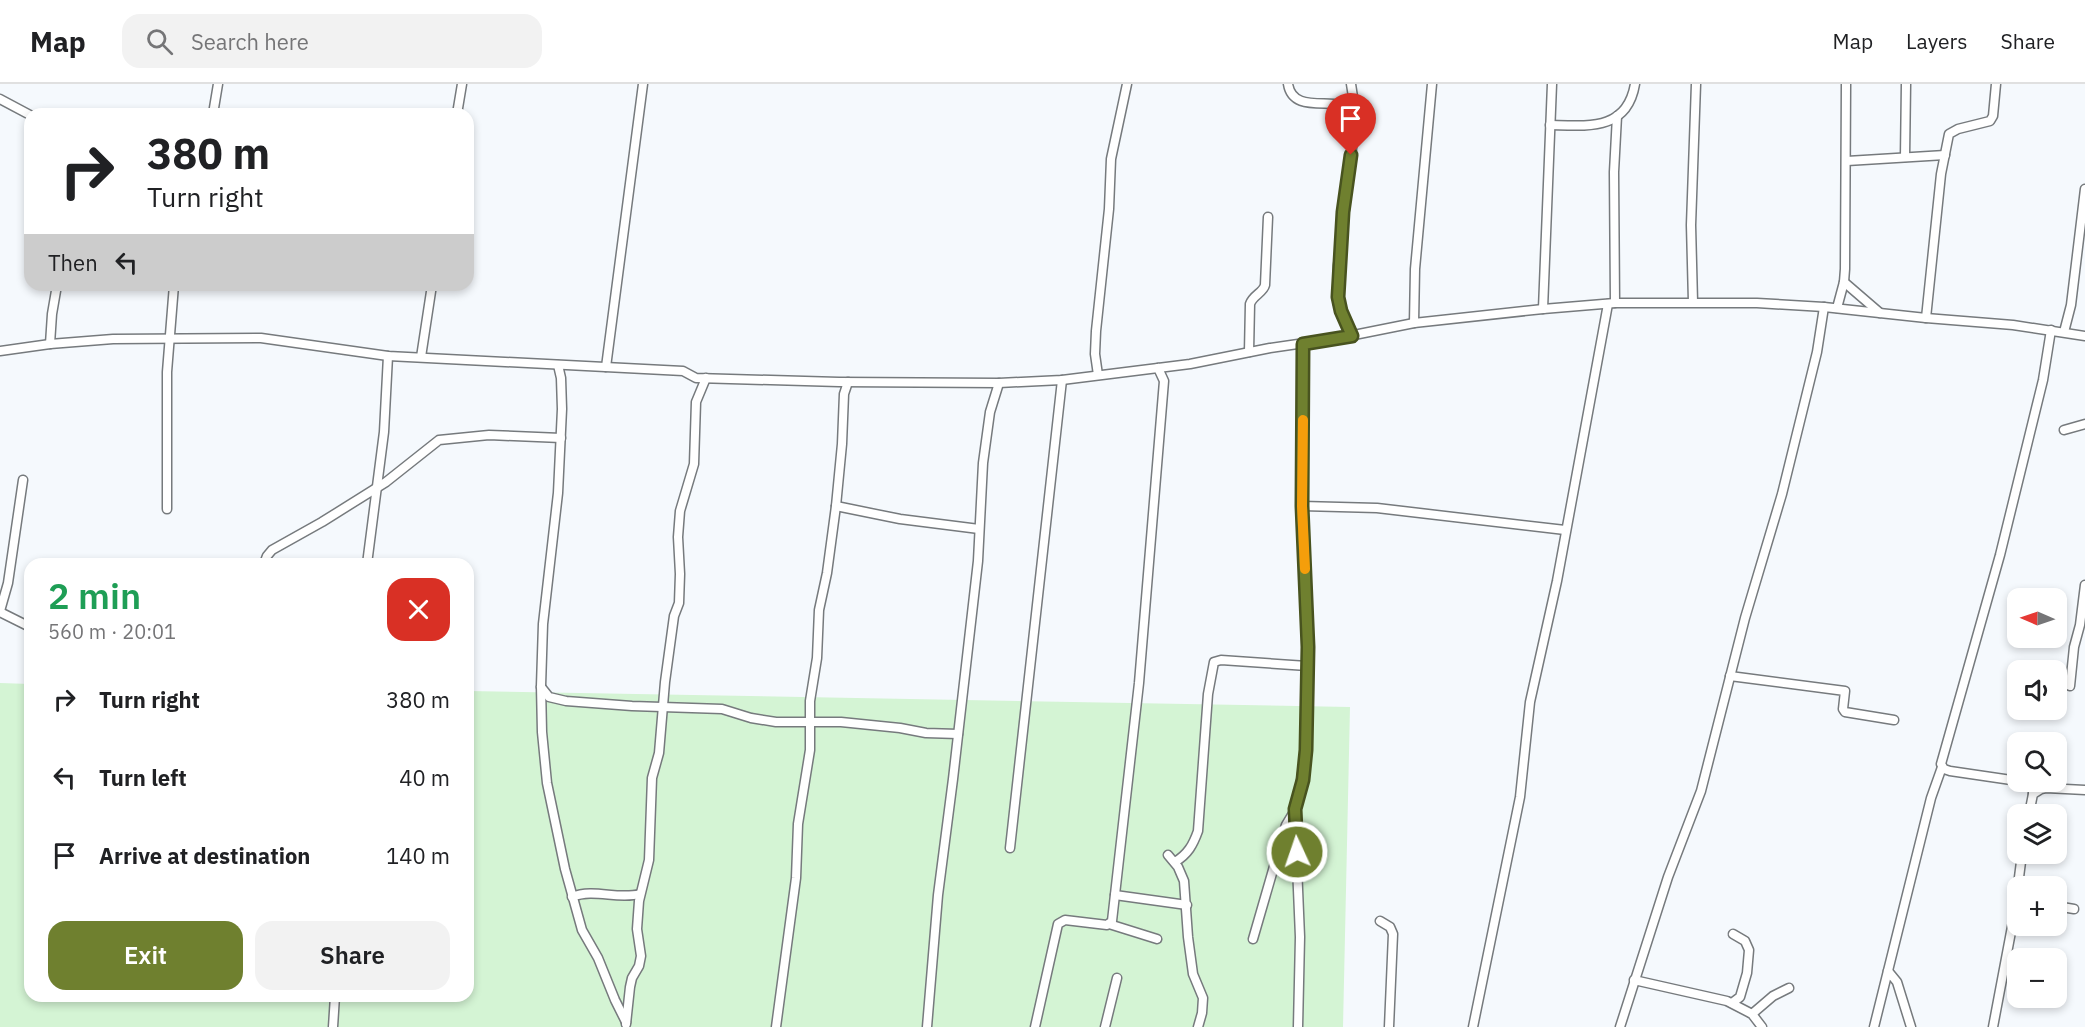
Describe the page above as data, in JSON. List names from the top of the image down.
{
  "north": "left",
  "page": {
    "header": "Map",
    "search": "Search here",
    "nav": ["Map", "Layers", "Share"],
    "turn": ["380 m", "Turn right"],
    "then": "Then",
    "heading": ["2 min", "560 m · 20:01"],
    "map_buttons": ["+", "−"],
    "list": [
      {
        "name": "Turn right",
        "value": "380 m"
      },
      {
        "name": "Turn left",
        "value": "40 m"
      },
      {
        "name": "Arrive at destination",
        "value": "140 m"
      }
    ],
    "buttons": ["Exit", "Share"]
  }
}
